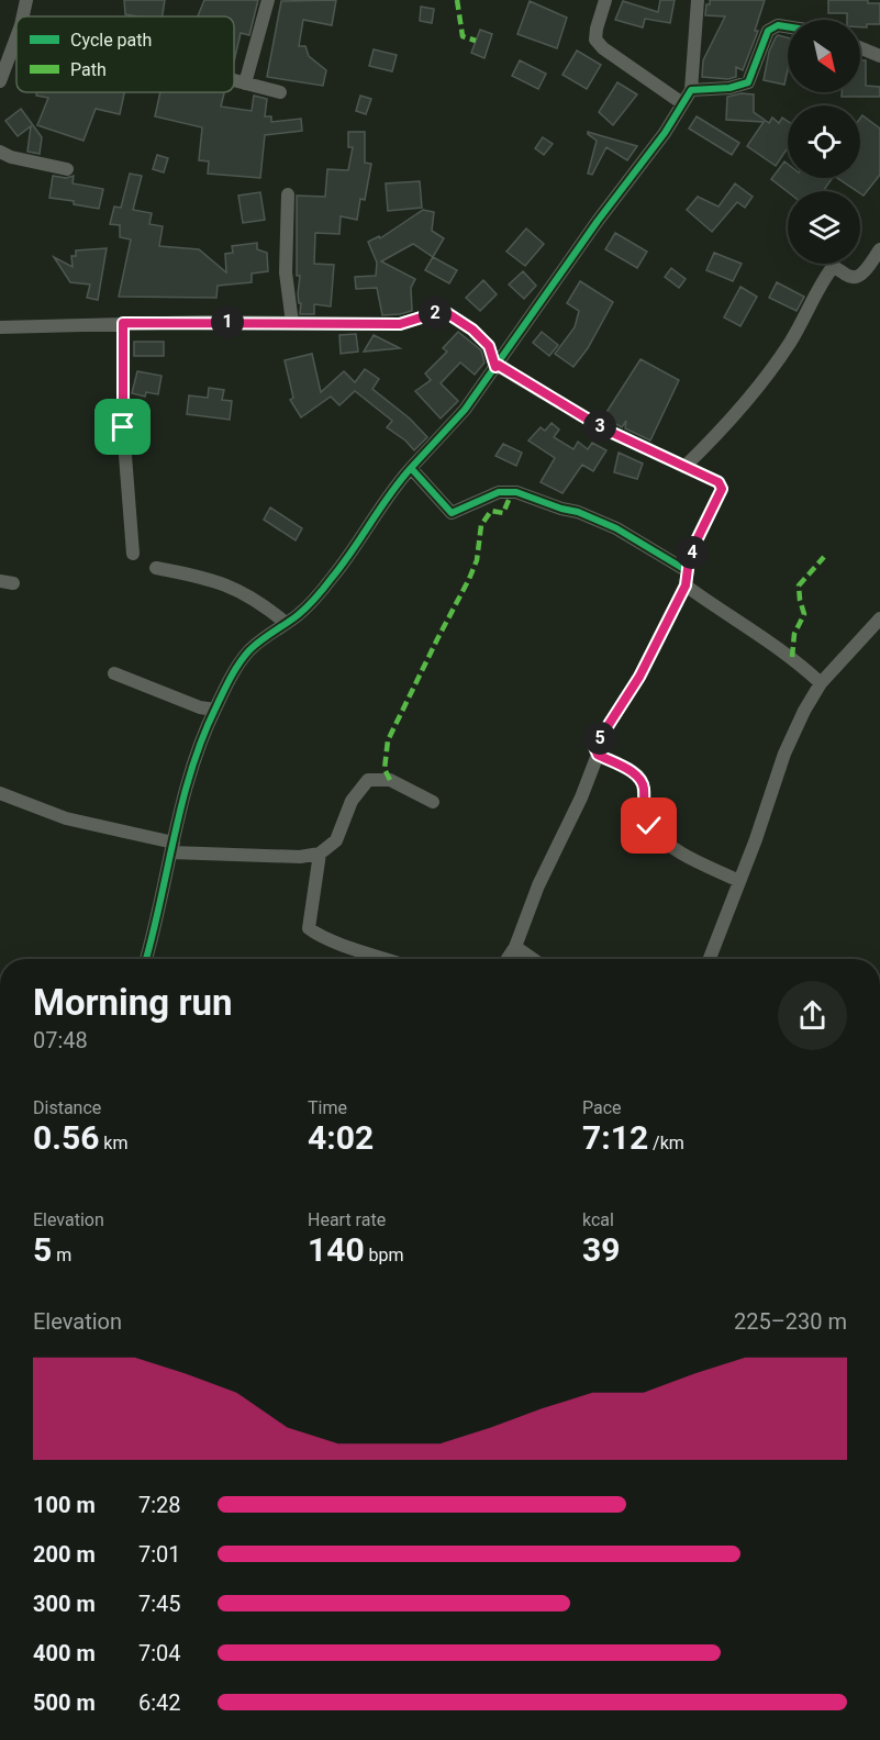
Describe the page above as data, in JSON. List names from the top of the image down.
{
  "legend": ["Cycle path", "Path"],
  "north": "bottom right",
  "page": {
    "pins": [
      "2",
      "1",
      "3",
      "4",
      "5"
    ],
    "heading": ["Morning run", "07:48"],
    "stats": [
      ["Distance", "0.56 km"],
      ["Time", "4:02"],
      ["Pace", "7:12 /km"],
      ["Elevation", "5 m"],
      ["Heart rate", "140 bpm"],
      ["kcal", "39"]
    ],
    "chart": ["Elevation", "225–230 m"],
    "list": [
      {
        "name": "100 m",
        "note": "7:28"
      },
      {
        "name": "200 m",
        "note": "7:01"
      },
      {
        "name": "300 m",
        "note": "7:45"
      },
      {
        "name": "400 m",
        "note": "7:04"
      },
      {
        "name": "500 m",
        "note": "6:42"
      }
    ]
  }
}
